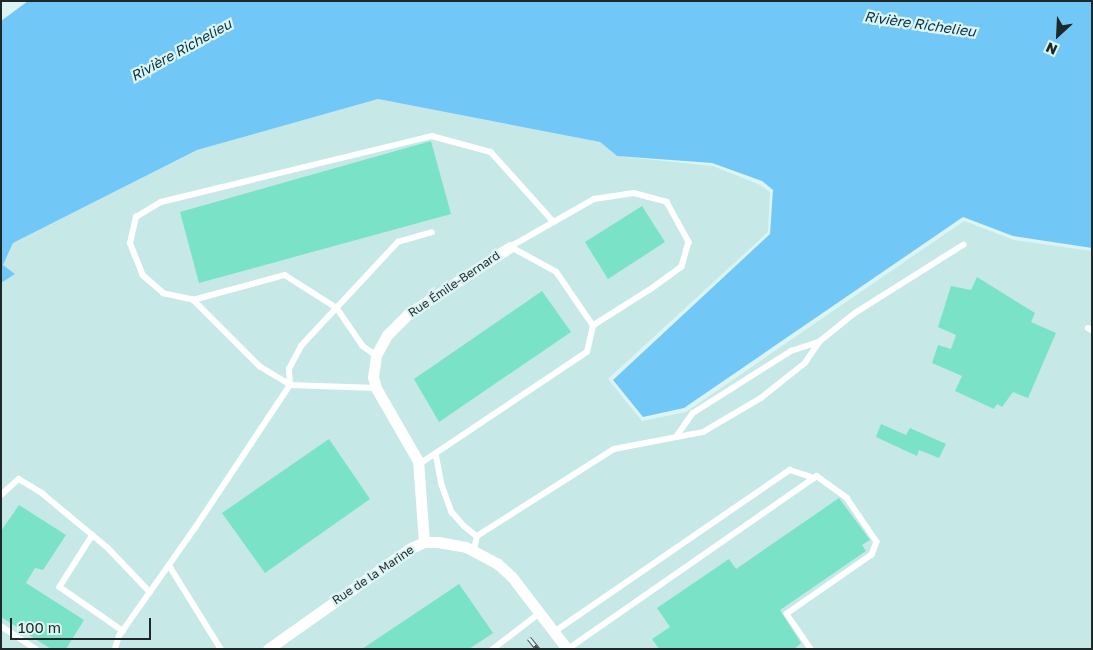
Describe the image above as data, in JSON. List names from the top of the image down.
{
  "streets": {
    "street": ["Rue Émile-Bernard", "Rue de la Marine"]
  },
  "crossings": [
    ["Rue Émile-Bernard", "Rue de la Marine"]
  ],
  "water": ["Rivière Richelieu"],
  "scale_bar": "100 m",
  "north": "bottom left"
}
